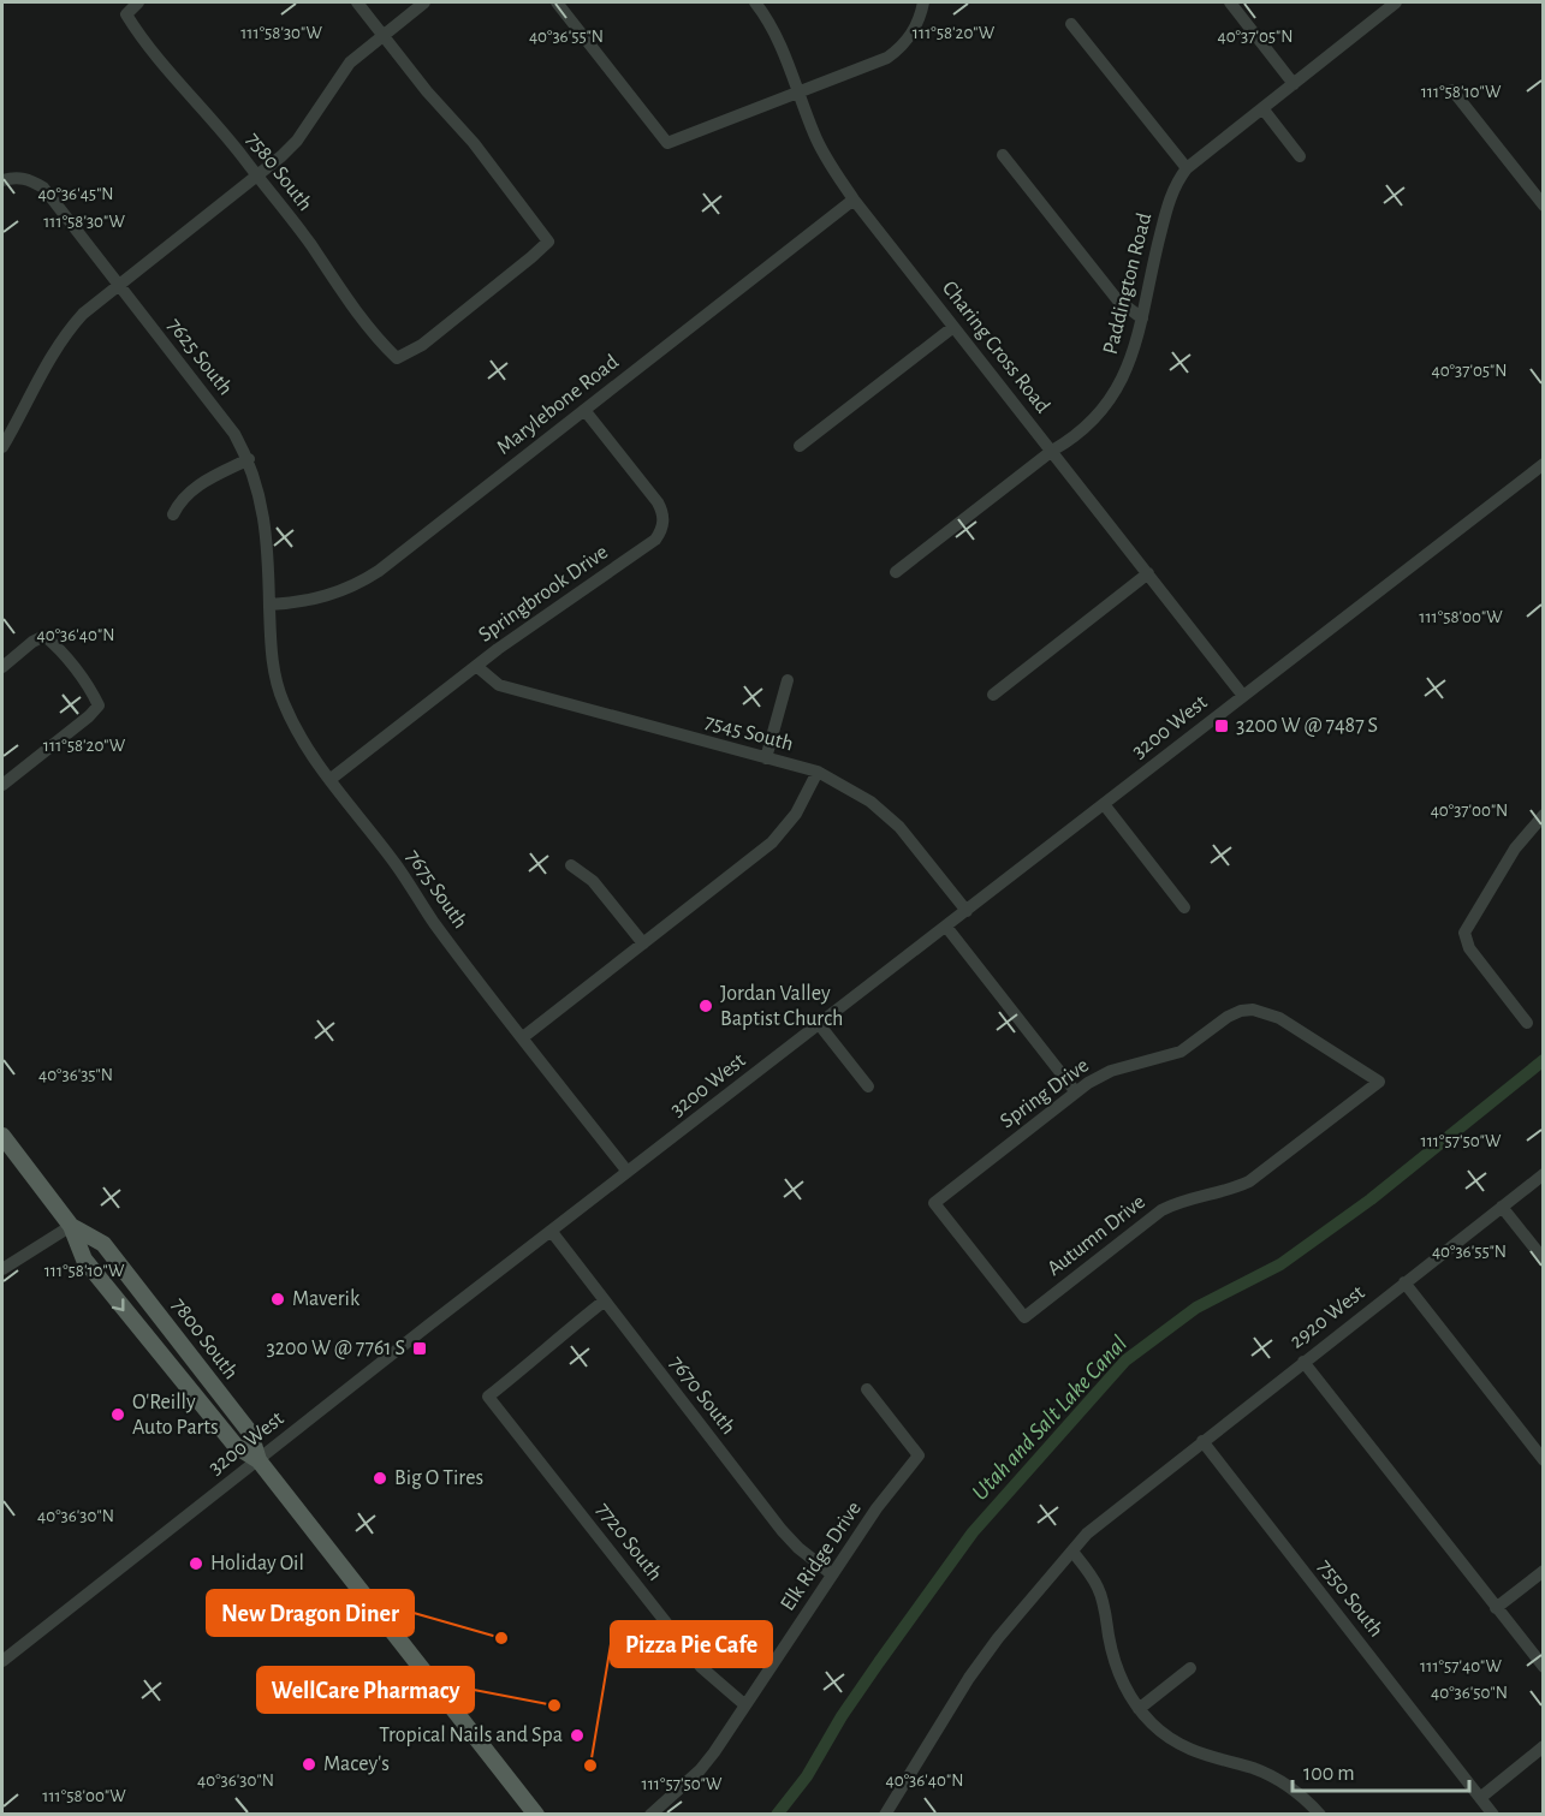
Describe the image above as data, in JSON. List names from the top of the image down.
{
  "streets": {
    "main road": ["7800 South"],
    "street": [
      "7580 South",
      "Paddington Road",
      "Charing Cross Road",
      "7625 South",
      "Marylebone Road",
      "Springbrook Drive",
      "3200 West",
      "7545 South",
      "7675 South",
      "Spring Drive",
      "Autumn Drive",
      "2920 West",
      "7670 South",
      "7720 South",
      "Elk Ridge Drive",
      "7550 South"
    ]
  },
  "crossings": [
    ["Paddington Road", "Charing Cross Road"],
    ["Charing Cross Road", "Marylebone Road"],
    ["Charing Cross Road", "3200 West"],
    ["7625 South", "Marylebone Road"],
    ["7625 South", "7675 South"],
    ["Marylebone Road", "Springbrook Drive"],
    ["Marylebone Road", "7675 South"],
    ["Springbrook Drive", "7545 South"],
    ["Springbrook Drive", "7675 South"],
    ["3200 West", "7545 South"],
    ["3200 West", "7675 South"],
    ["3200 West", "7800 South"],
    ["3200 West", "7670 South"],
    ["Spring Drive", "Autumn Drive"],
    ["2920 West", "7550 South"],
    ["7670 South", "7720 South"],
    ["7670 South", "Elk Ridge Drive"],
    ["7720 South", "Elk Ridge Drive"]
  ],
  "water": ["Utah and Salt Lake Canal"],
  "places": {
    "transit": ["3200 W @ 7487 S", "3200 W @ 7761 S"],
    "other": [
      "Jordan Valley Baptist Church",
      "Maverik",
      "O'Reilly Auto Parts",
      "Big O Tires",
      "Holiday Oil",
      "New Dragon Diner",
      "WellCare Pharmacy",
      "Tropical Nails and Spa",
      "Macey's",
      "Pizza Pie Cafe"
    ]
  },
  "scale_bar": "100 m",
  "coordinates": [
    "111°58'30\"W",
    "111°58'20\"W",
    "40°36'55\"N",
    "40°37'05\"N",
    "111°58'10\"W",
    "40°36'45\"N",
    "111°58'00\"W",
    "40°36'40\"N",
    "40°37'00\"N",
    "40°36'35\"N",
    "111°57'50\"W",
    "40°36'30\"N",
    "111°57'40\"W",
    "40°36'50\"N"
  ]
}
